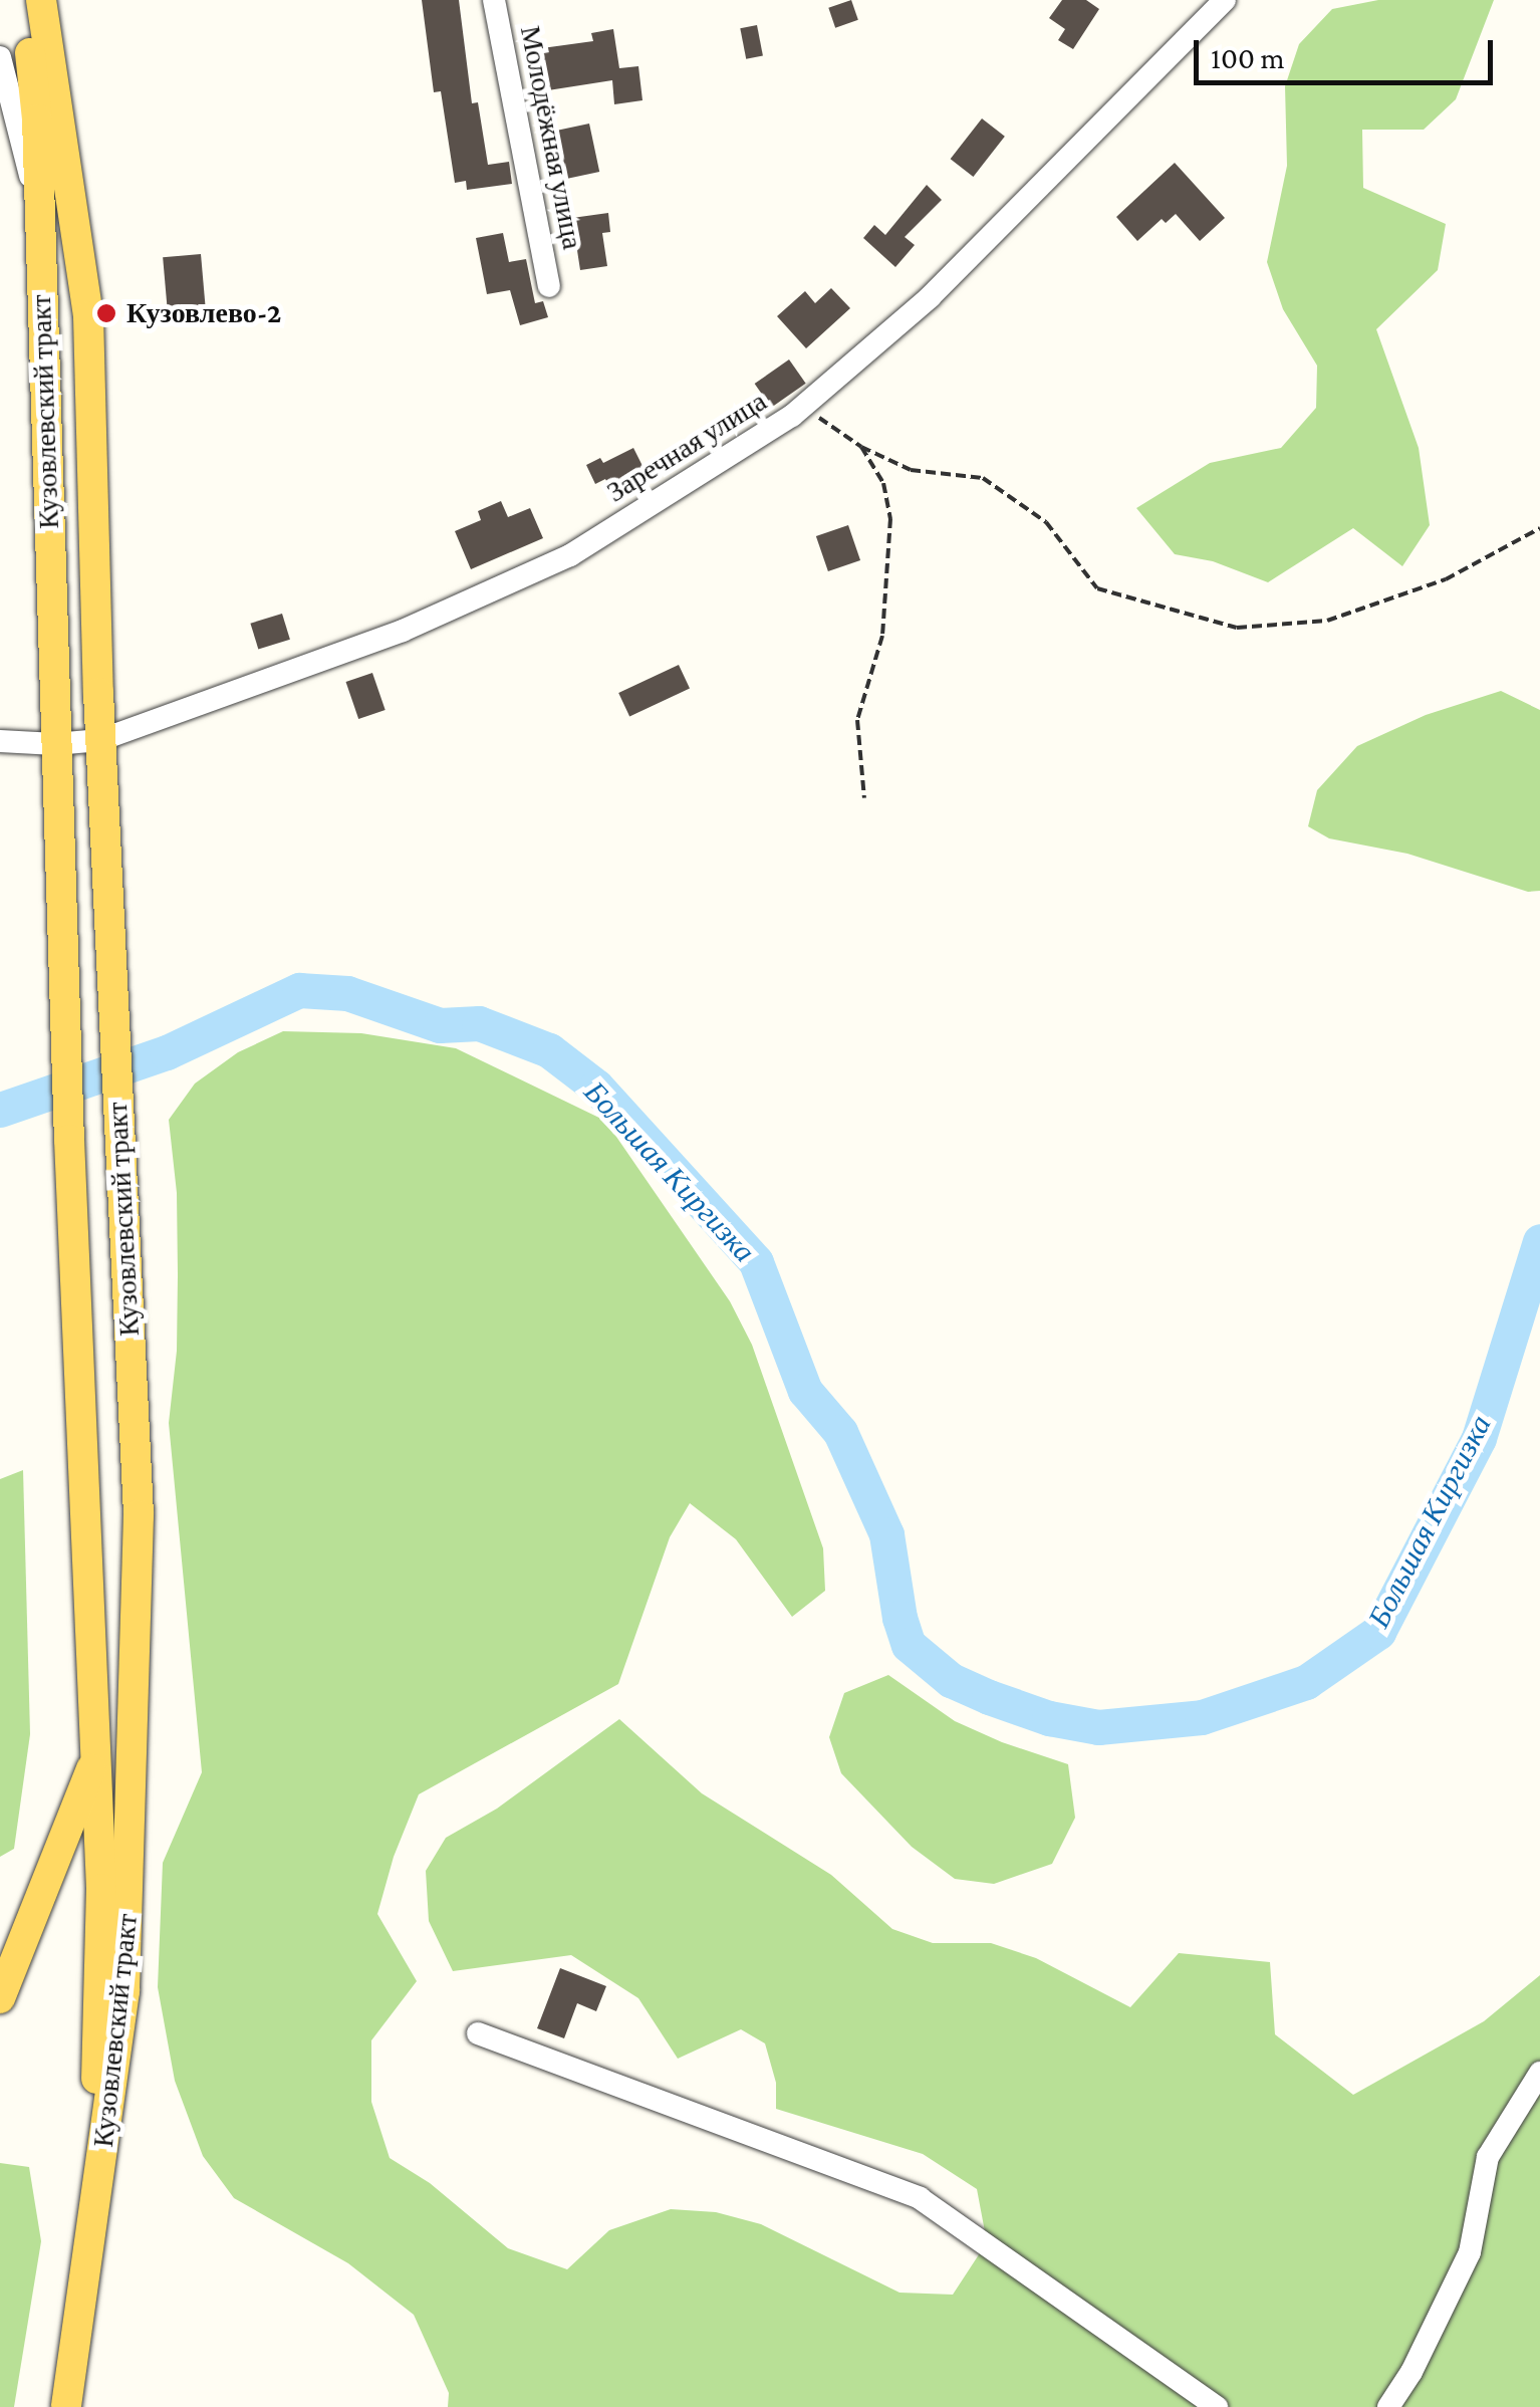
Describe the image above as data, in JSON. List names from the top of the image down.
{
  "streets": {
    "main road": ["Кузовлевский тракт"],
    "street": ["Молодёжная улица", "Заречная улица"]
  },
  "crossings": [
    ["Кузовлевский тракт", "Заречная улица"]
  ],
  "water": ["Большая Киргизка"],
  "places": ["Кузовлево-2"],
  "scale_bar": "100 m"
}
